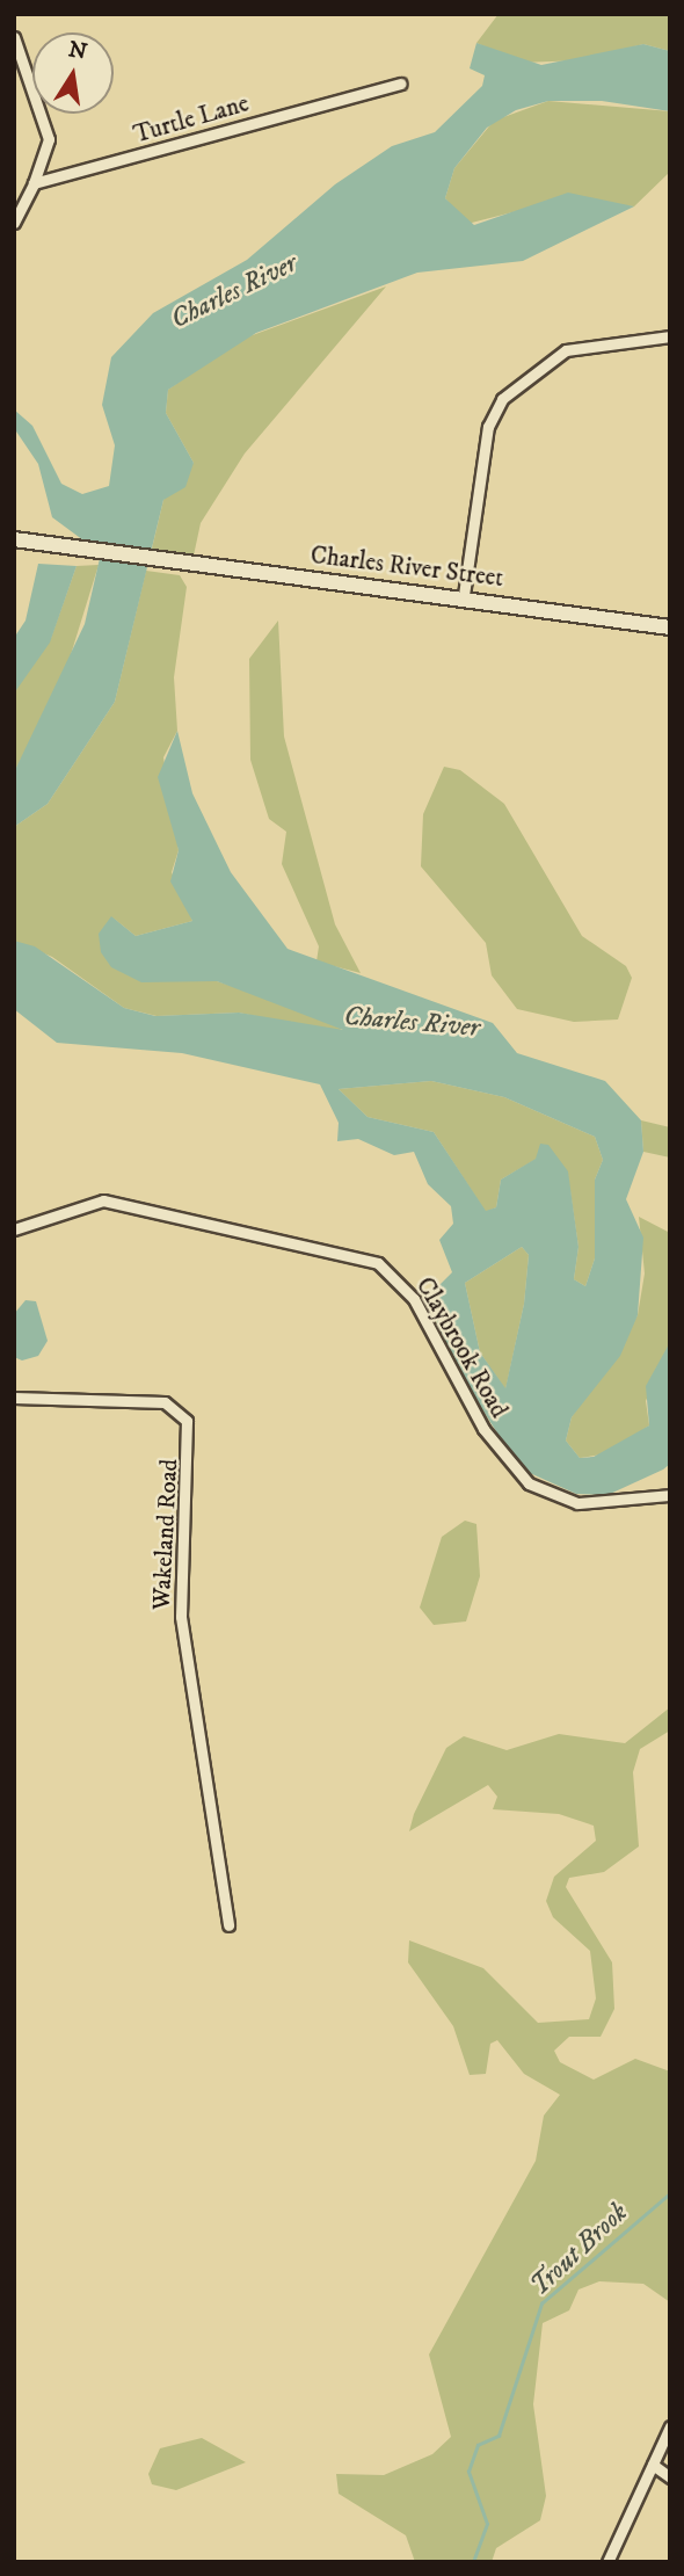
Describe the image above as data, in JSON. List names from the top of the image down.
{
  "streets": {
    "street": [
      "Turtle Lane",
      "Charles River Street",
      "Claybrook Road",
      "Wakeland Road"
    ]
  },
  "water": ["Charles River", "Trout Brook"],
  "north": "top"
}
